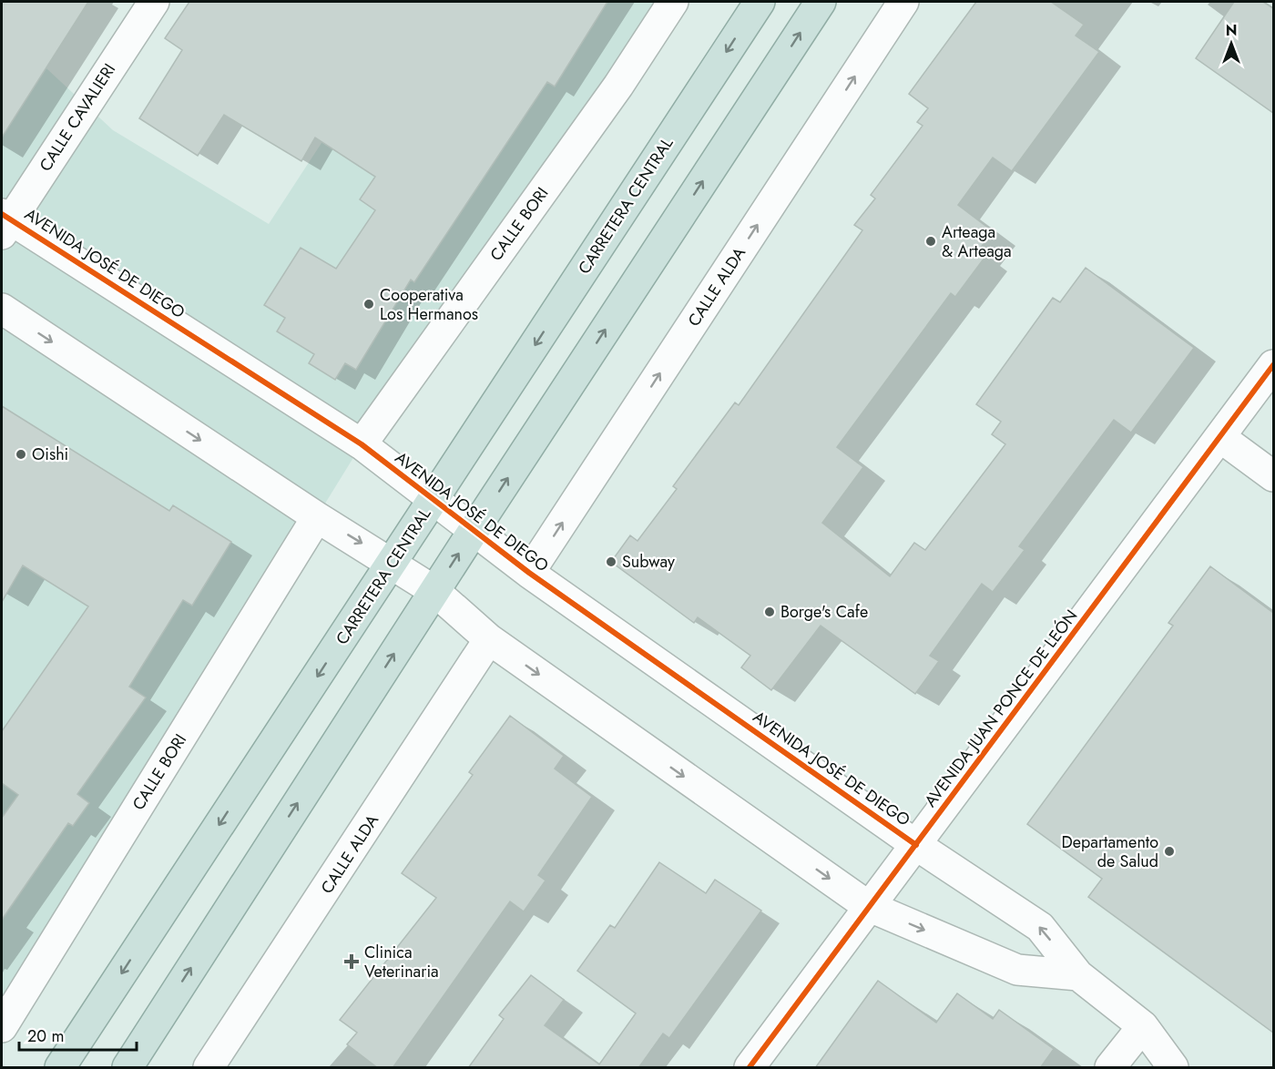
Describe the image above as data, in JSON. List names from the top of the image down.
{
  "streets": {
    "highway": ["CARRETERA CENTRAL"],
    "street": [
      "CALLE CAVALIERI",
      "CALLE BORI",
      "AVENIDA JOSÉ DE DIEGO",
      "CALLE ALDA",
      "AVENIDA JUAN PONCE DE LEÓN"
    ]
  },
  "crossings": [
    ["CALLE CAVALIERI", "AVENIDA JOSÉ DE DIEGO"],
    ["CARRETERA CENTRAL", "AVENIDA JOSÉ DE DIEGO"],
    ["CALLE BORI", "AVENIDA JOSÉ DE DIEGO"],
    ["AVENIDA JOSÉ DE DIEGO", "CALLE ALDA"],
    ["AVENIDA JOSÉ DE DIEGO", "AVENIDA JUAN PONCE DE LEÓN"]
  ],
  "one_way": ["CALLE ALDA"],
  "places": {
    "other": [
      "Arteaga & Arteaga",
      "Cooperativa Los Hermanos",
      "Oishi",
      "Subway",
      "Borge's Cafe",
      "Departamento de Salud"
    ],
    "health": ["Clinica Veterinaria"]
  },
  "scale_bar": "20 m",
  "north": "top"
}
